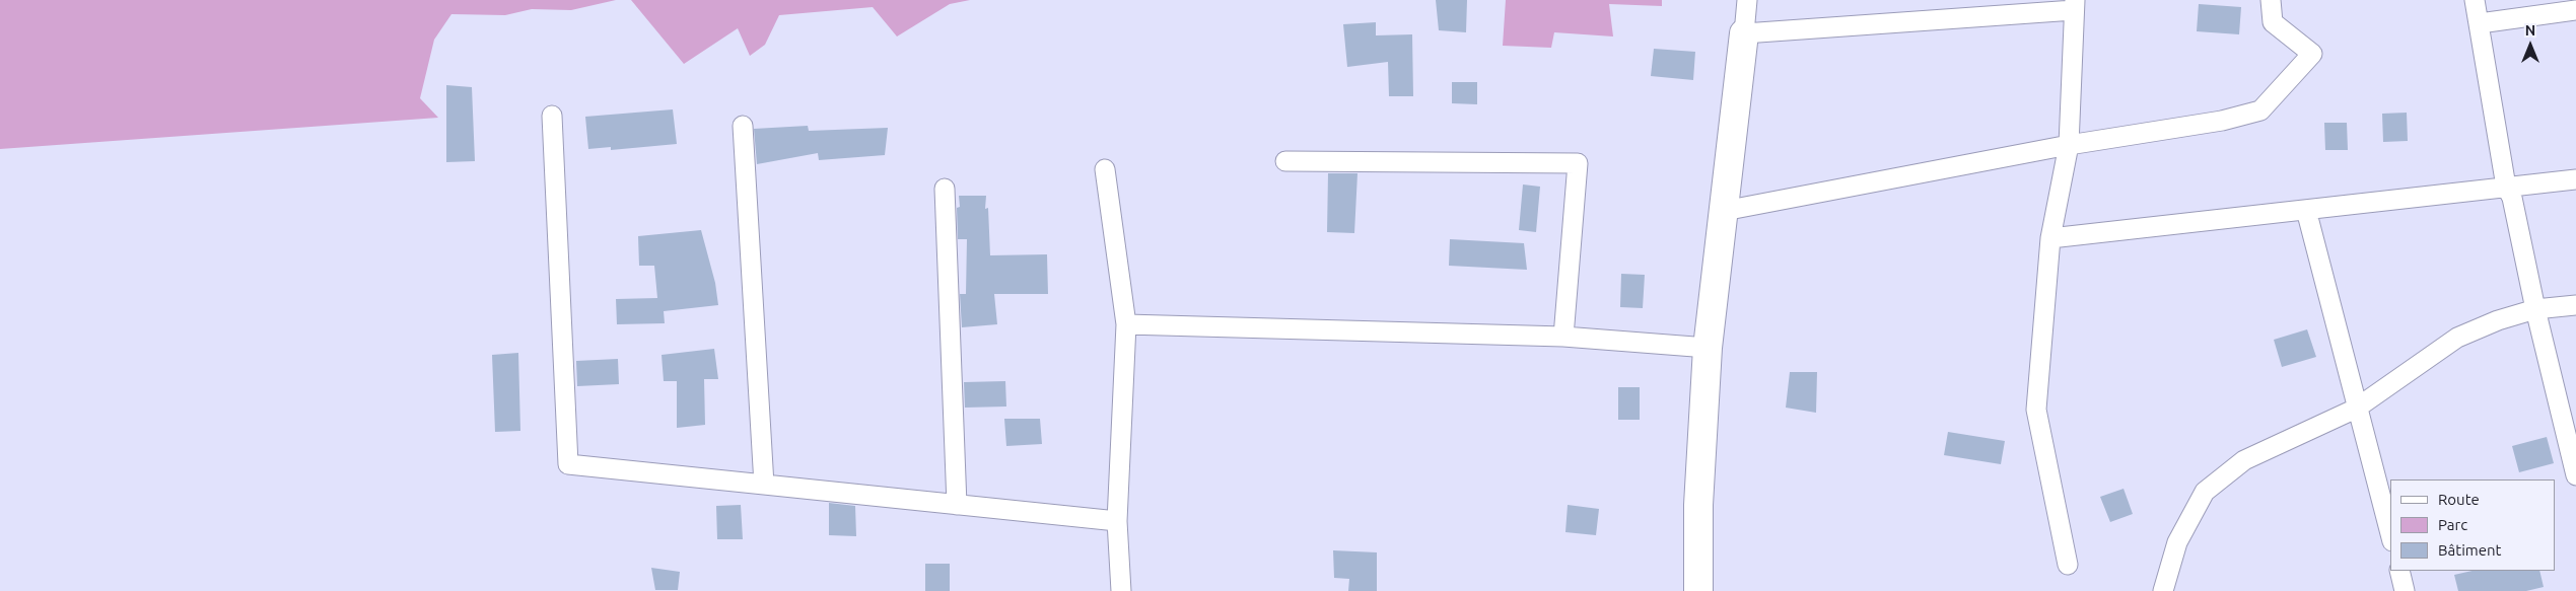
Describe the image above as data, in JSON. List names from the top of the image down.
{
  "legend": ["Route", "Parc", "Bâtiment"],
  "north": "top"
}
